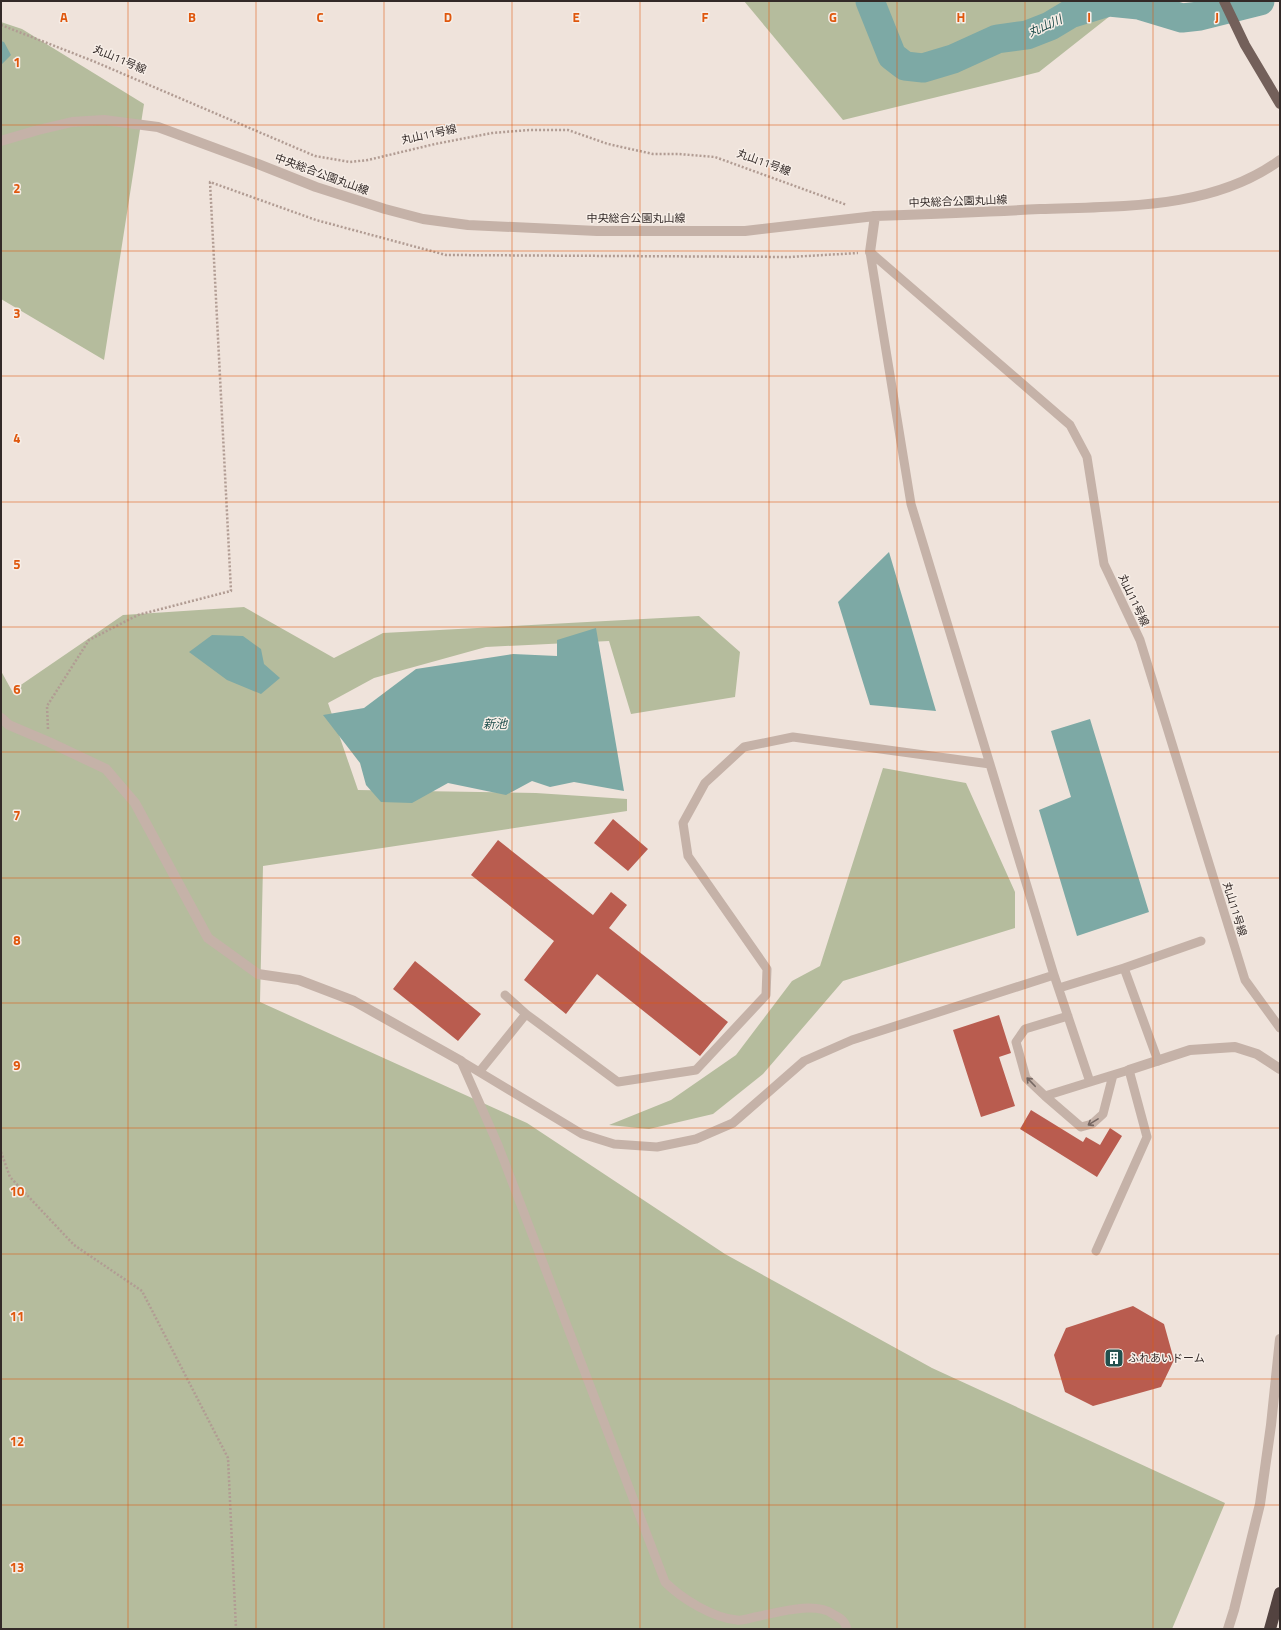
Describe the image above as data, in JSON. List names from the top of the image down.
{
  "streets": {
    "street": ["中央総合公園丸山線"],
    "lane": ["丸山11号線"]
  },
  "water": ["丸山川", "新池"],
  "places": {
    "building": ["ふれあいドーム"]
  },
  "grid": {
    "columns": [
      "A",
      "B",
      "C",
      "D",
      "E",
      "F",
      "G",
      "H",
      "I",
      "J"
    ],
    "rows": [
      "1",
      "2",
      "3",
      "4",
      "5",
      "6",
      "7",
      "8",
      "9",
      "10",
      "11",
      "12",
      "13"
    ]
  }
}
